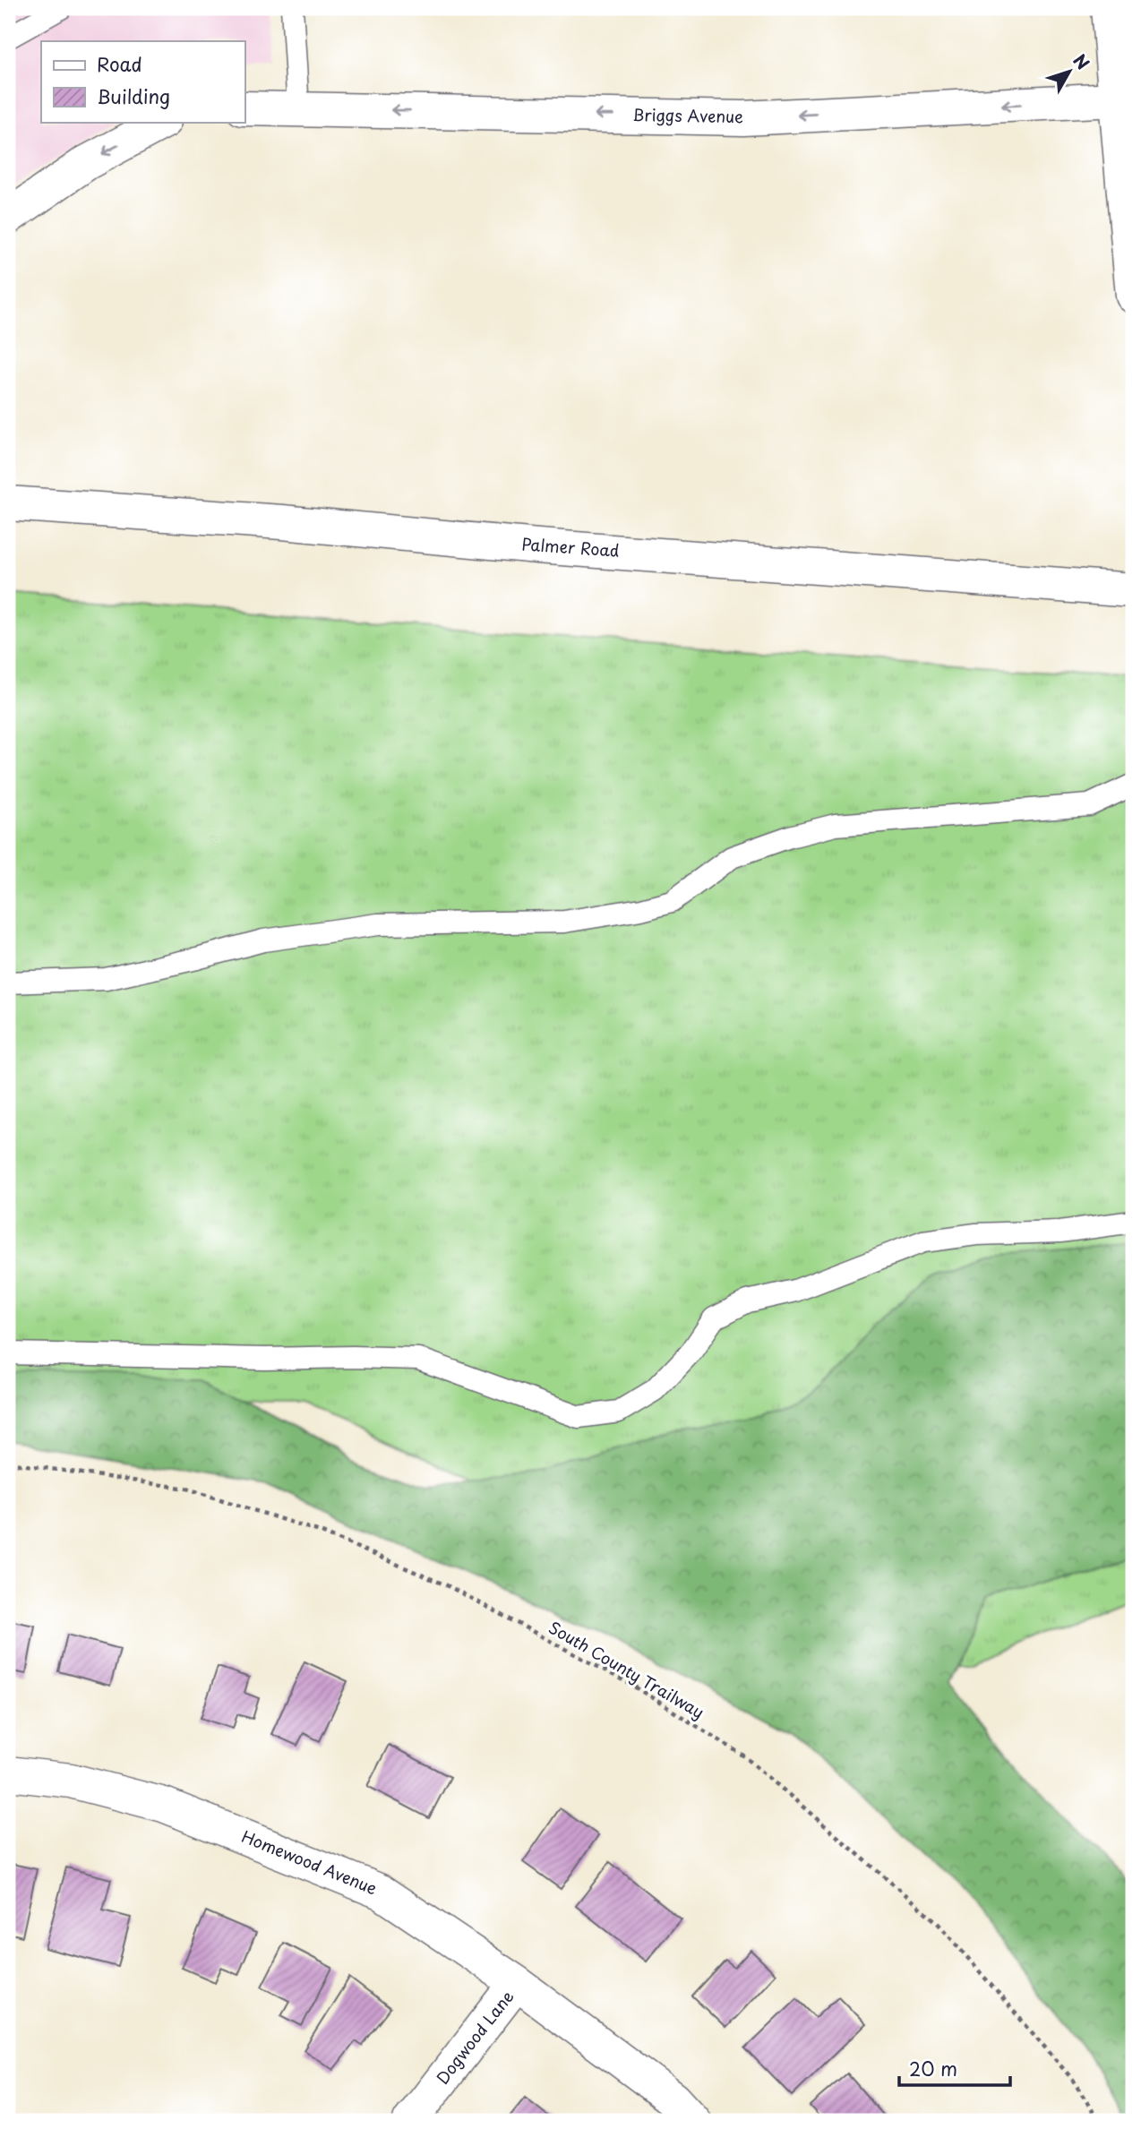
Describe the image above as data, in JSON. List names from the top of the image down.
{
  "streets": {
    "street": [
      "Briggs Avenue",
      "Palmer Road",
      "Homewood Avenue",
      "Dogwood Lane"
    ],
    "path": ["South County Trailway"]
  },
  "crossings": [
    ["Homewood Avenue", "Dogwood Lane"]
  ],
  "one_way": ["Briggs Avenue"],
  "legend": ["Road", "Building"],
  "scale_bar": "20 m",
  "north": "top right"
}
